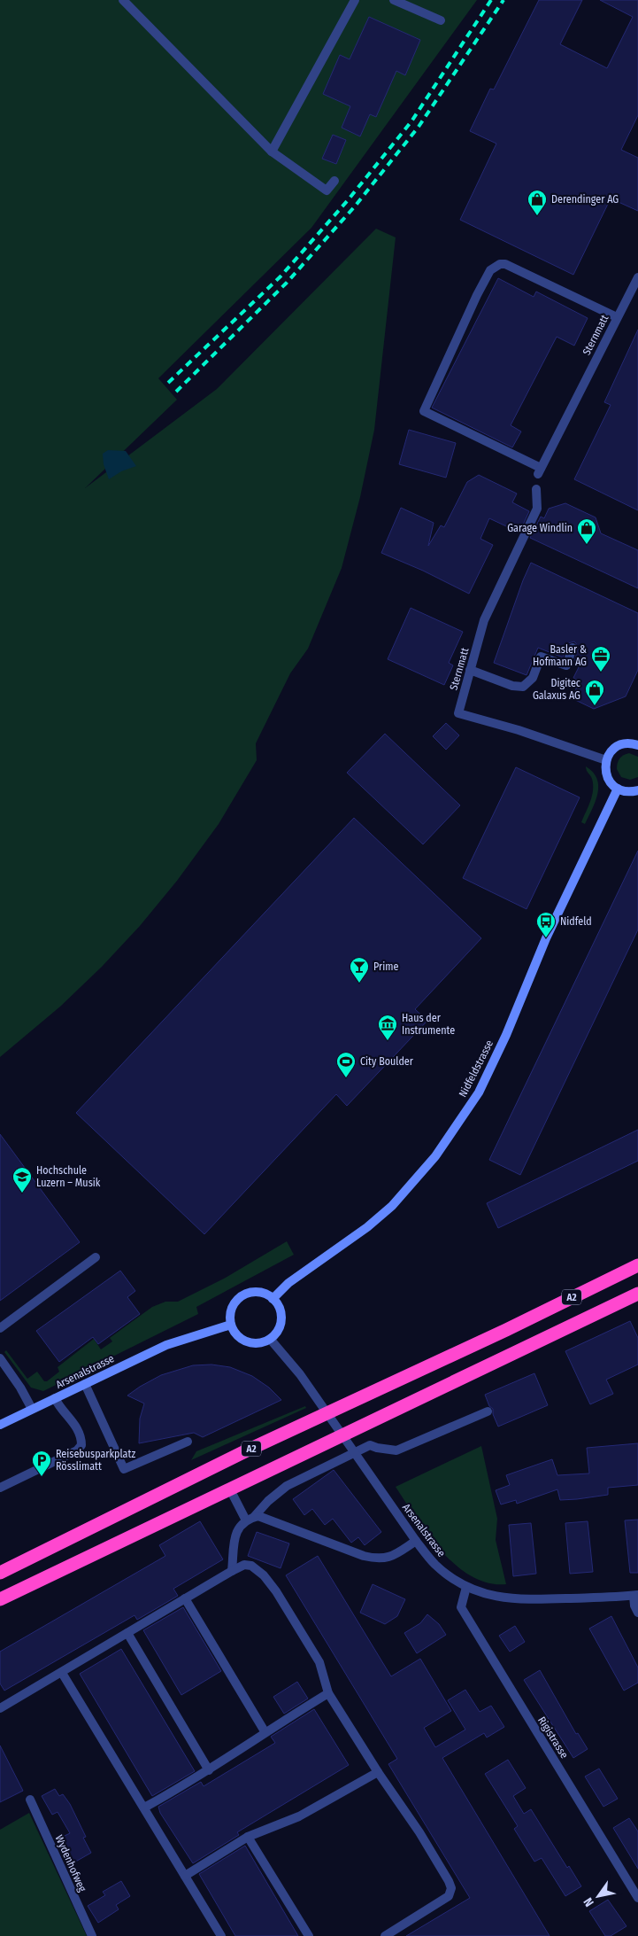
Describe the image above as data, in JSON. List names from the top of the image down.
{
  "streets": {
    "highway": ["A2"],
    "street": [
      "Sternmatt",
      "Nidfeldstrasse",
      "Arsenalstrasse",
      "Rigistrasse",
      "Wydenhofweg"
    ]
  },
  "crossings": [
    ["Nidfeldstrasse", "Arsenalstrasse"],
    ["Arsenalstrasse", "Rigistrasse"]
  ],
  "places": {
    "shop": ["Derendinger AG", "Garage Windlin", "Digitec Galaxus AG"],
    "office": ["Basler & Hofmann AG"],
    "bus stop": ["Nidfeld"],
    "bar": ["Prime"],
    "museum": ["Haus der Instrumente"],
    "sports": ["City Boulder"],
    "school or university": ["Hochschule Luzern – Musik"],
    "parking": ["Reisebusparkplatz Rösslimatt"]
  },
  "north": "bottom left"
}
